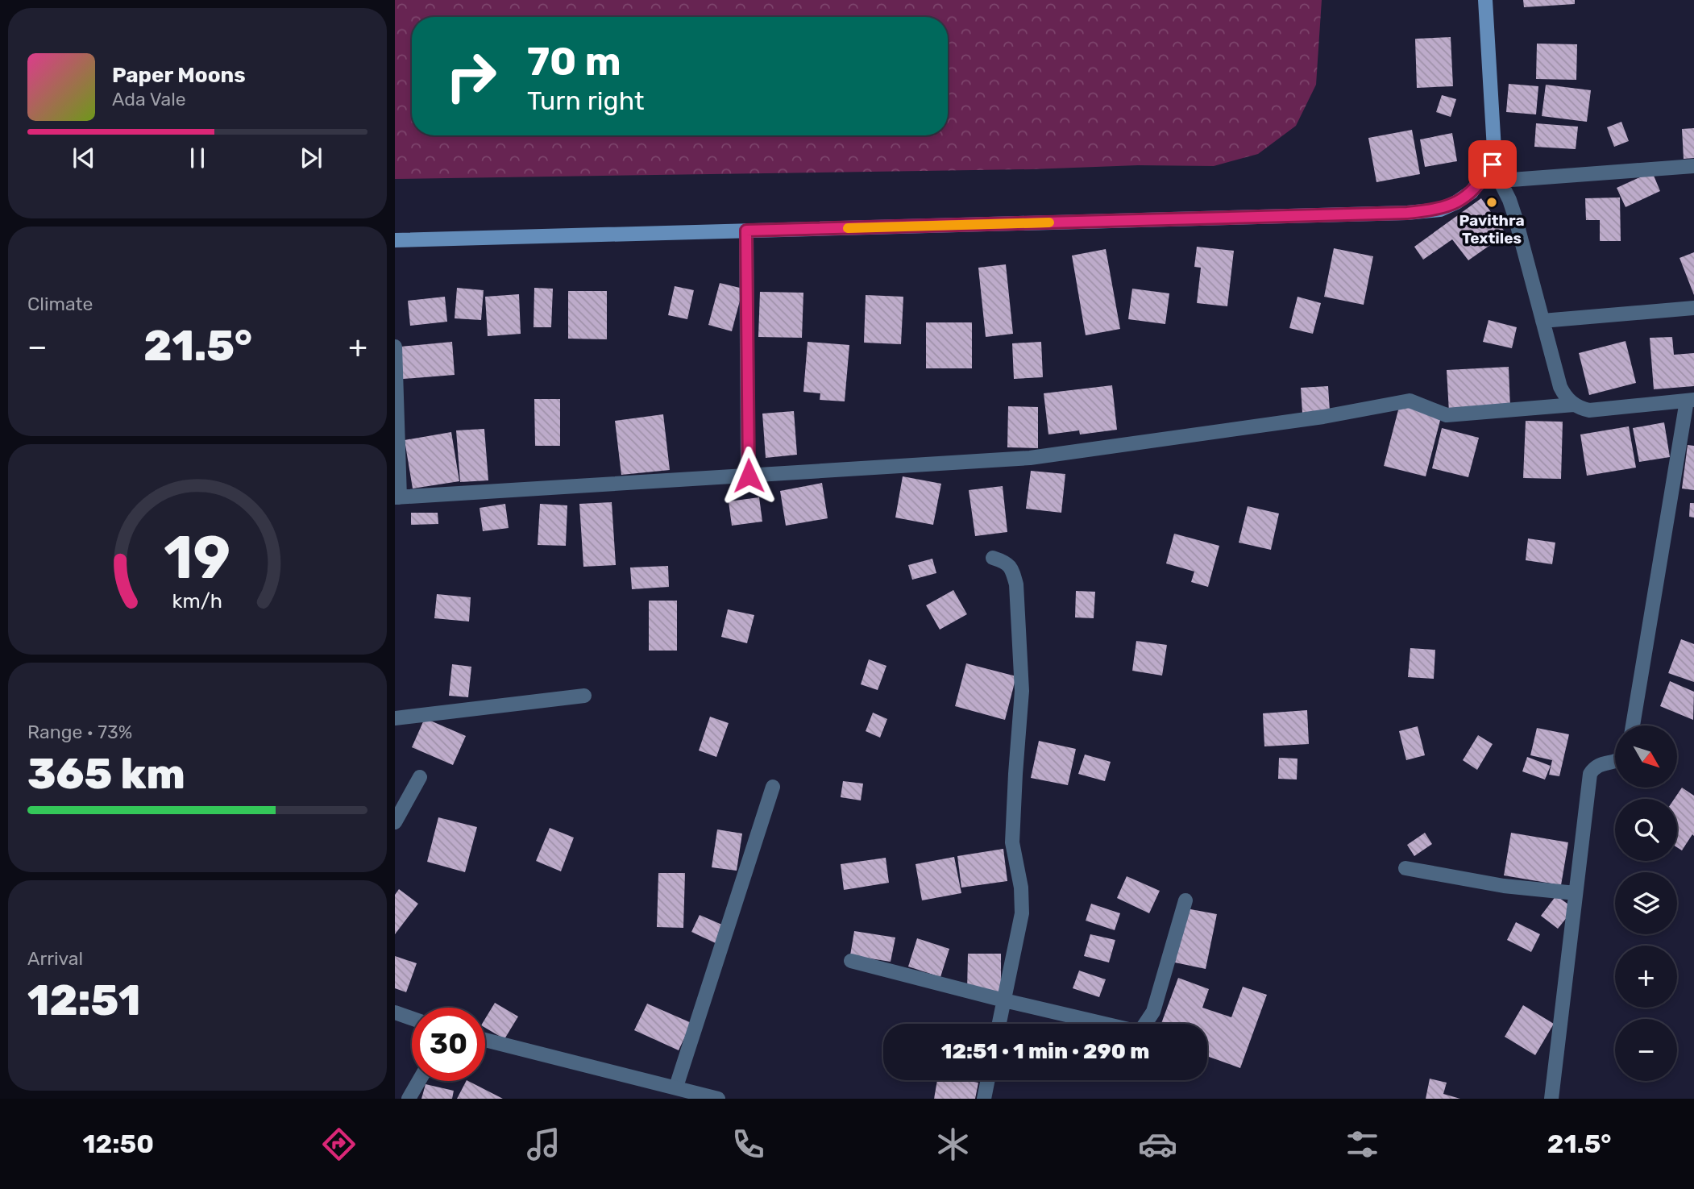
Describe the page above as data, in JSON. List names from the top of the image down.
{
  "places": ["Pavithra Textiles"],
  "north": "bottom right",
  "page": {
    "turn": ["70 m", "Turn right"],
    "song": ["Paper Moons", "Ada Vale"],
    "tile": [
      "Climate",
      ["Range · 73%", "365 km"],
      ["Arrival", "12:51"]
    ],
    "heat": ["−", "21.5°", "+"],
    "map_buttons": ["+", "−"],
    "limit": "30",
    "trip": "12:51 · 1 min · 290 m",
    "tabs": ["12:50", "21.5°"],
    "gauge": ["19", "km/h"]
  }
}
